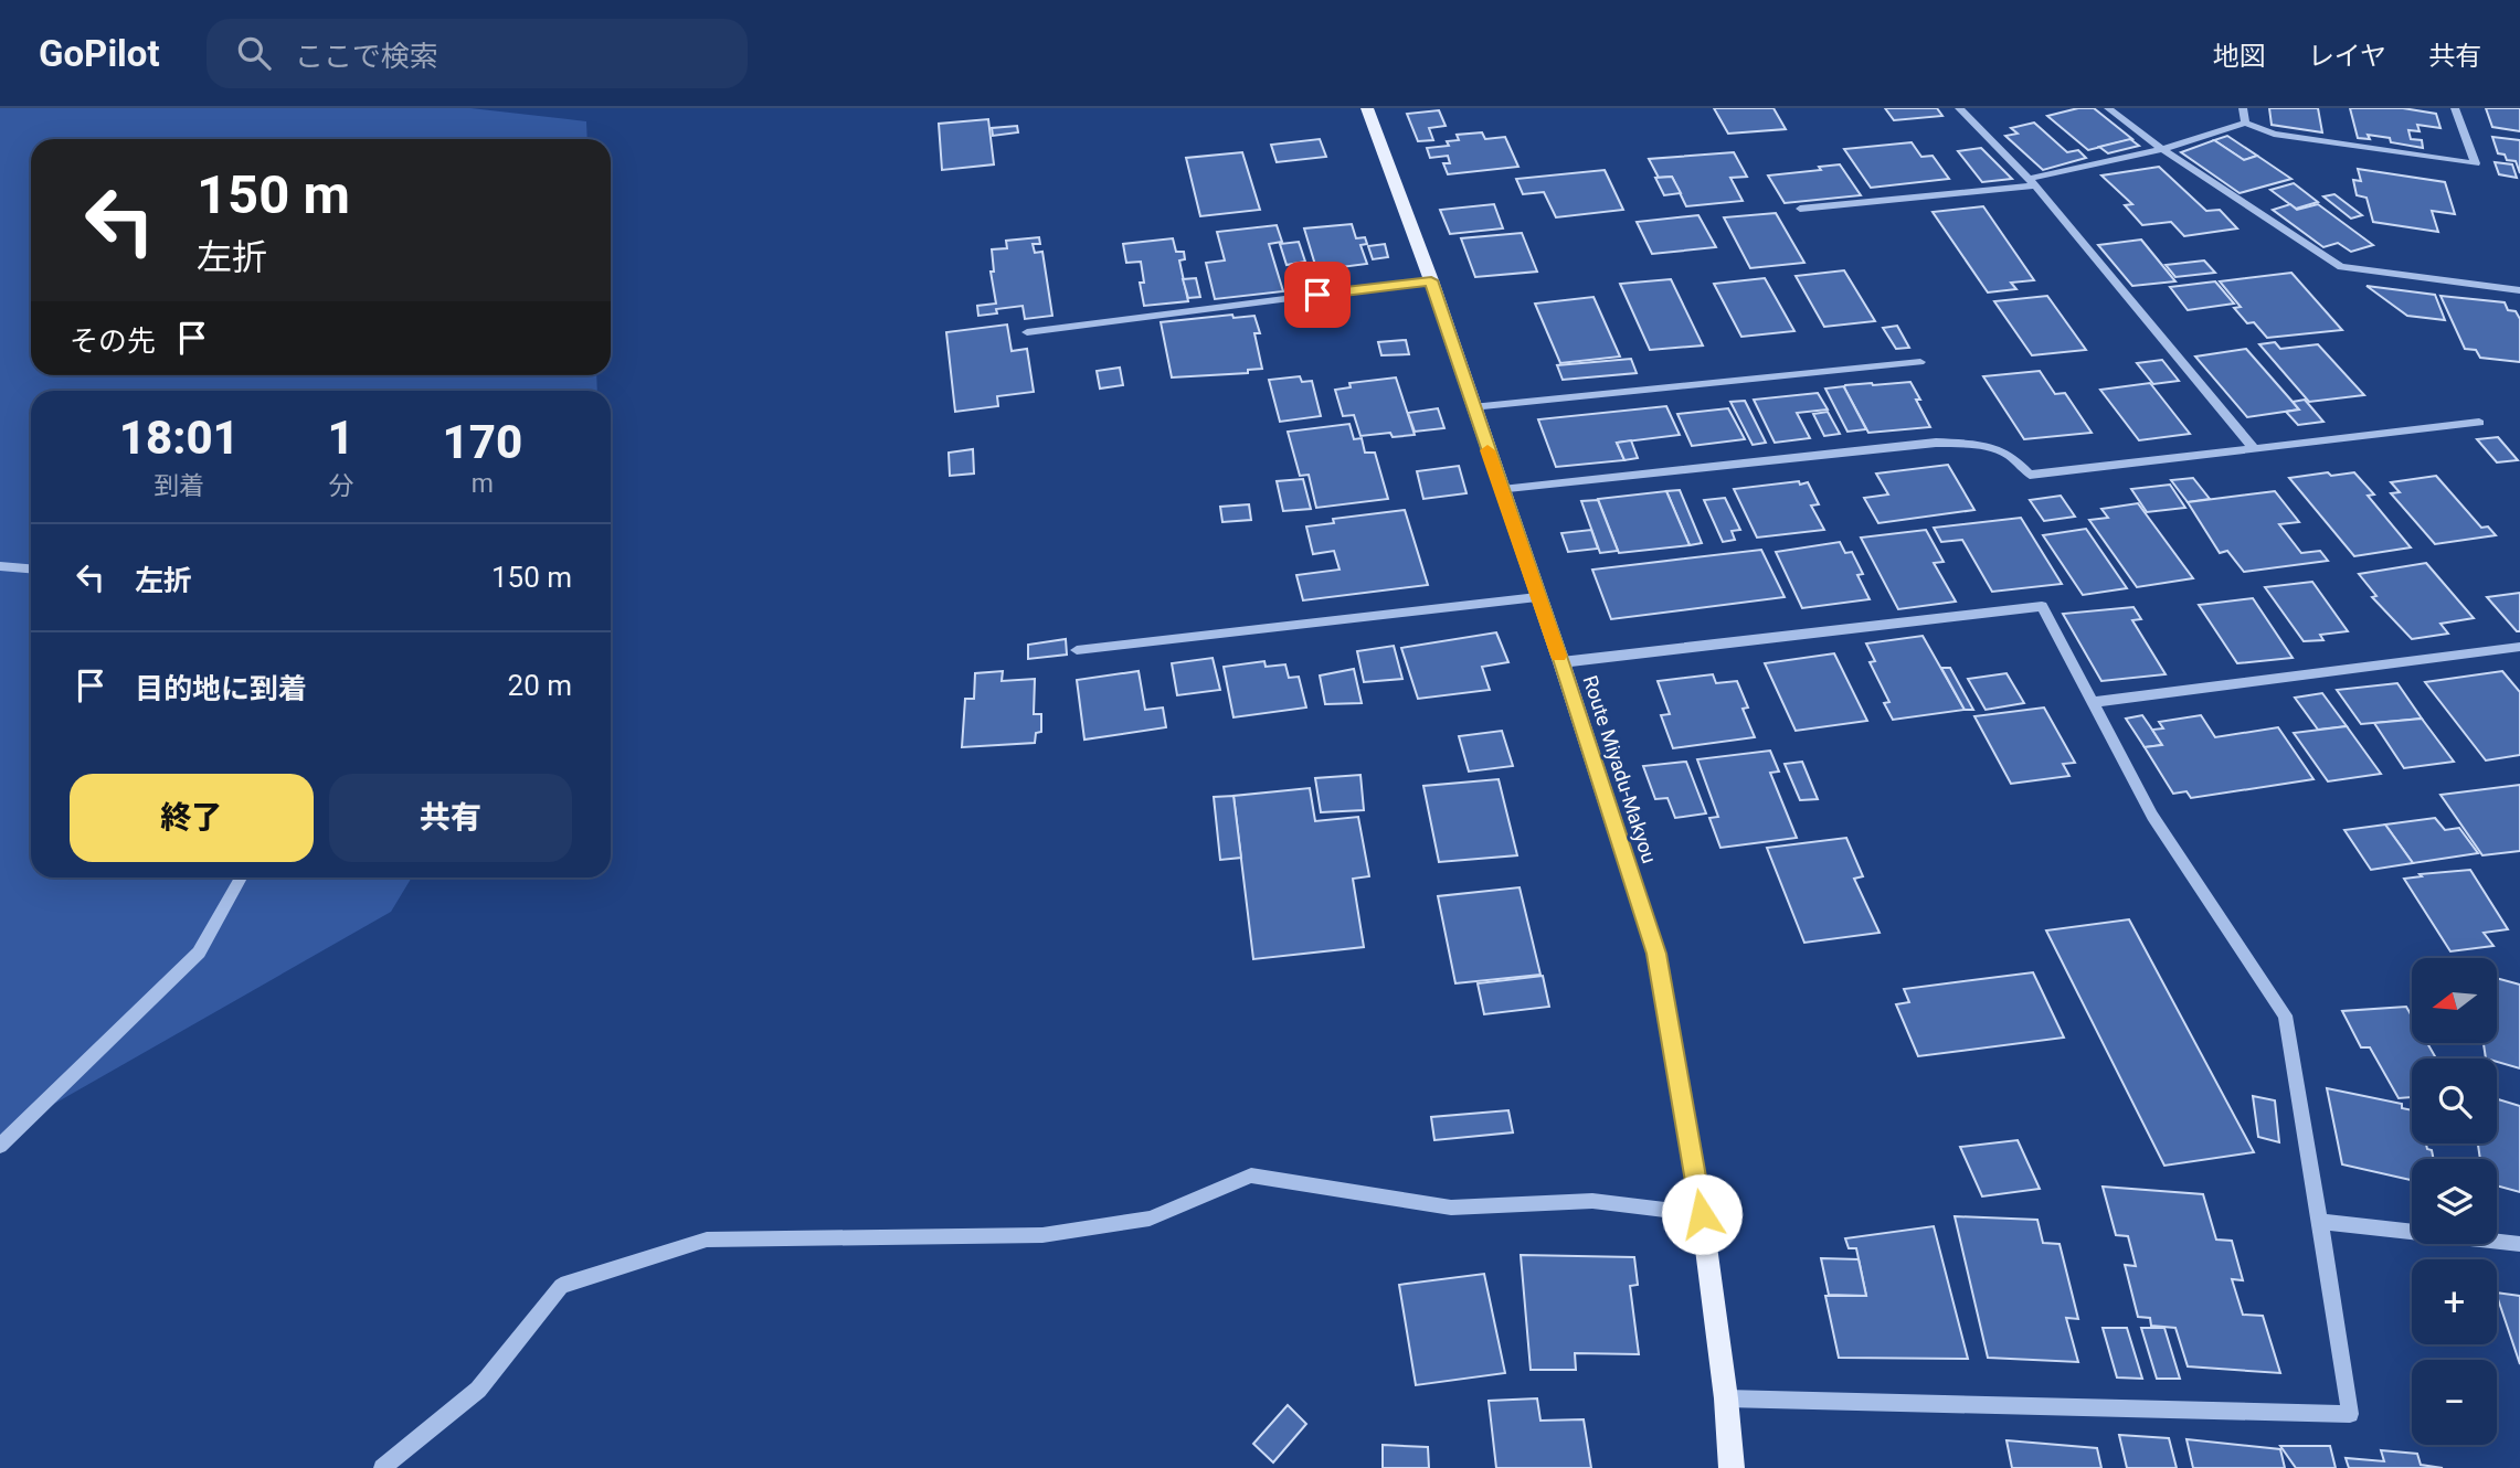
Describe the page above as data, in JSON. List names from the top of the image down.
{
  "streets": {
    "main road": ["Route Miyadu-Makyou"]
  },
  "north": "left",
  "page": {
    "header": "GoPilot",
    "search": "ここで検索",
    "nav": ["地図", "レイヤ", "共有"],
    "turn": ["150 m", "左折"],
    "then": "その先",
    "eta": [
      "18:01",
      "到着",
      "1",
      "分",
      "170",
      "m"
    ],
    "list": [
      {
        "name": "左折",
        "value": "150 m"
      },
      {
        "name": "目的地に到着",
        "value": "20 m"
      }
    ],
    "buttons": ["終了", "共有"],
    "map_buttons": ["+", "−"]
  }
}
